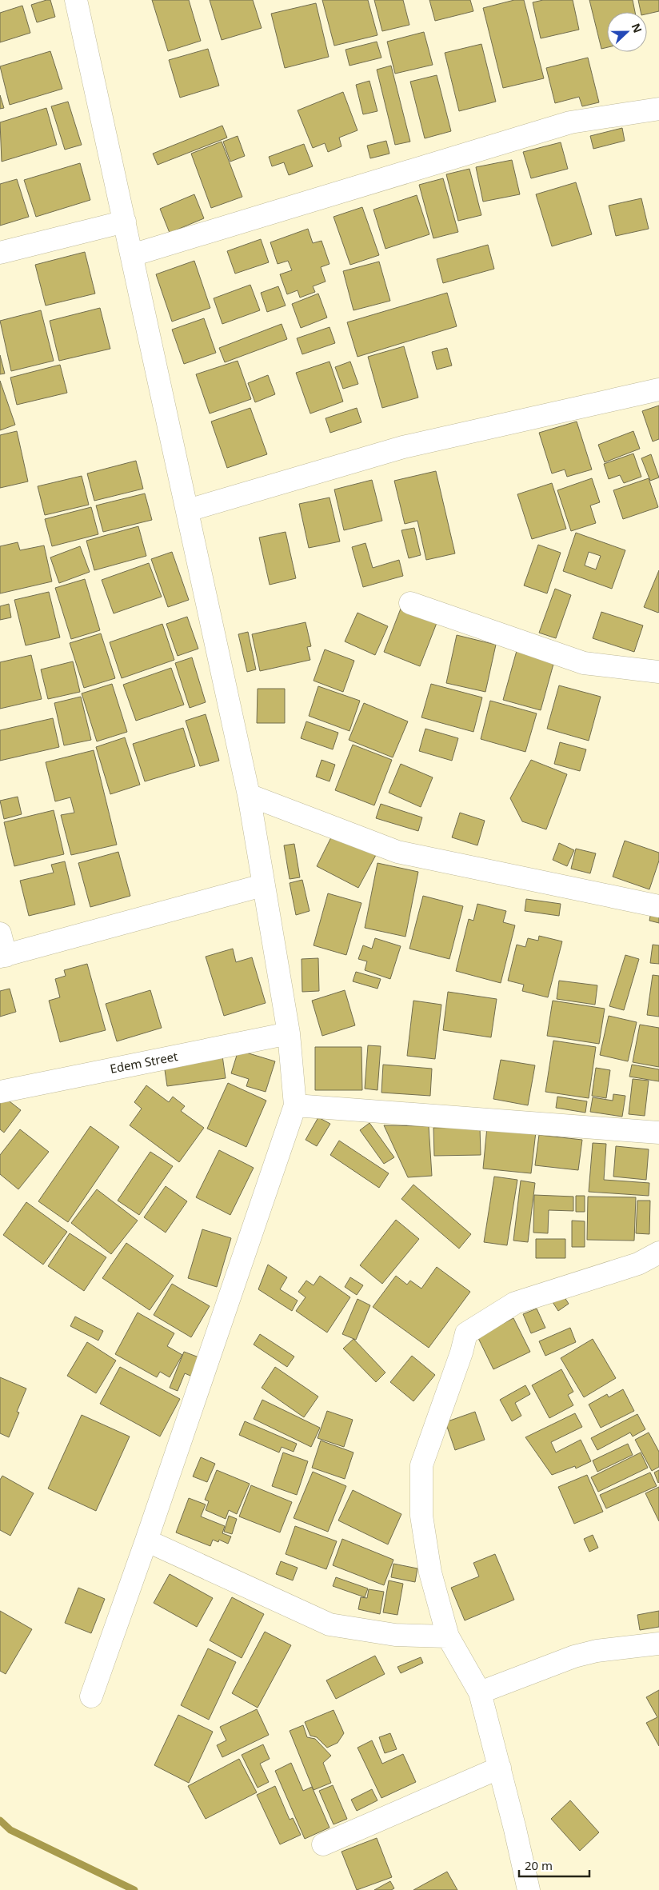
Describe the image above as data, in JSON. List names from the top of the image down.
{
  "streets": {
    "street": ["Edem Street"]
  },
  "scale_bar": "20 m",
  "north": "right"
}
